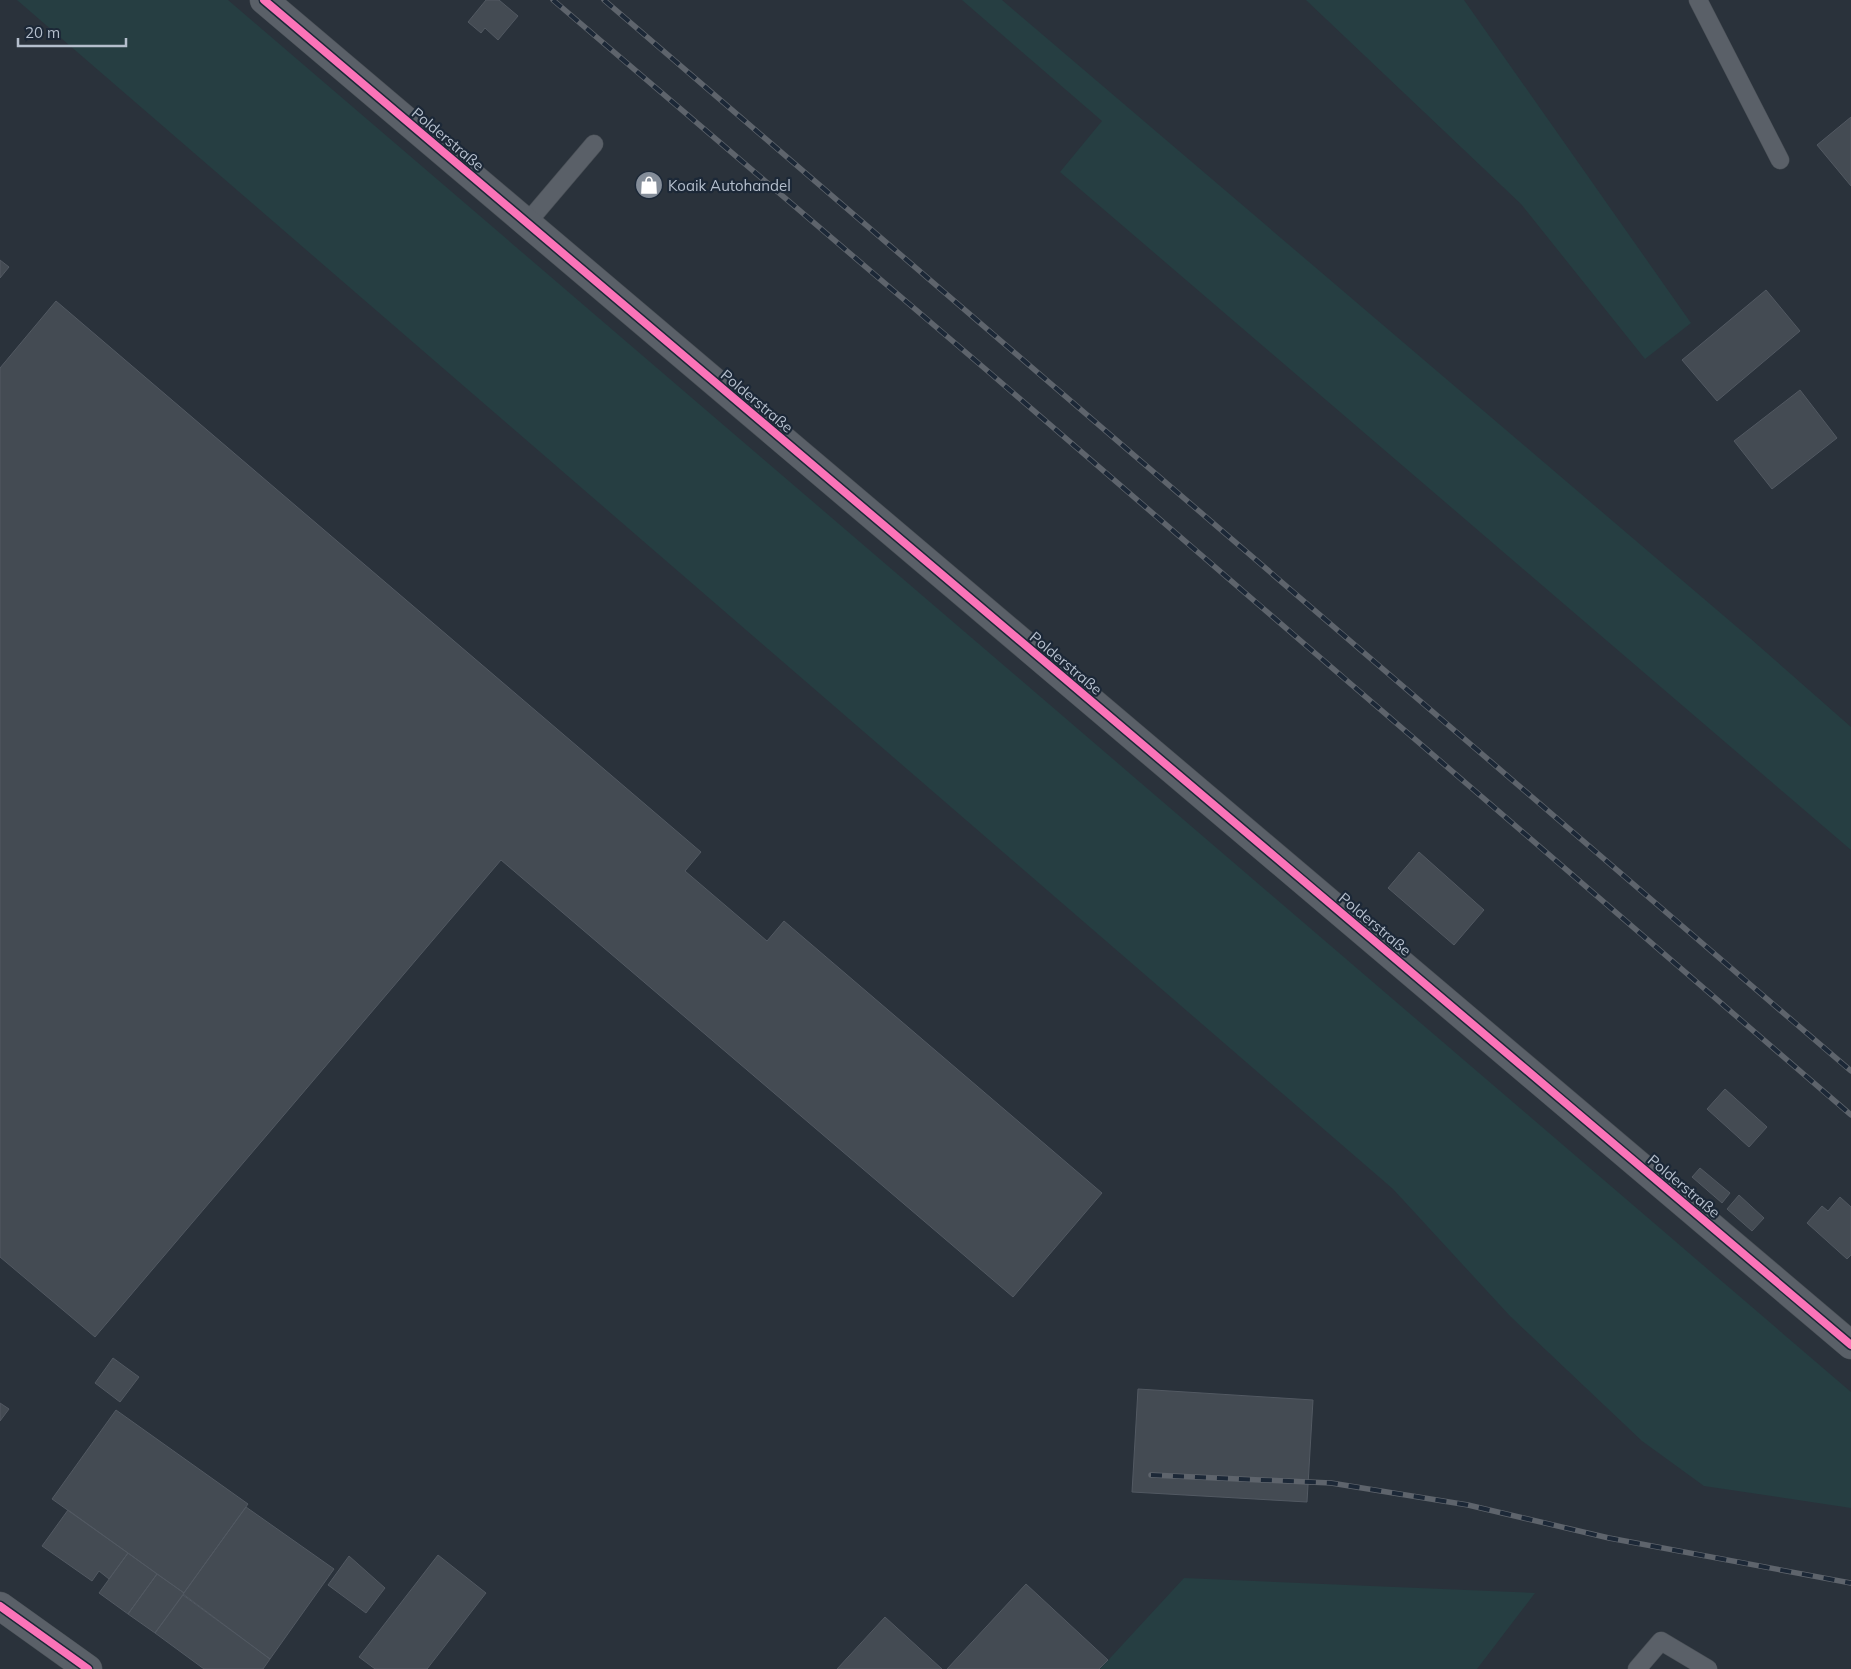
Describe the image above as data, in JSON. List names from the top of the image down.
{
  "streets": {
    "street": ["Polderstraße"]
  },
  "places": {
    "shop": ["Koaik Autohandel"]
  },
  "scale_bar": "20 m"
}
